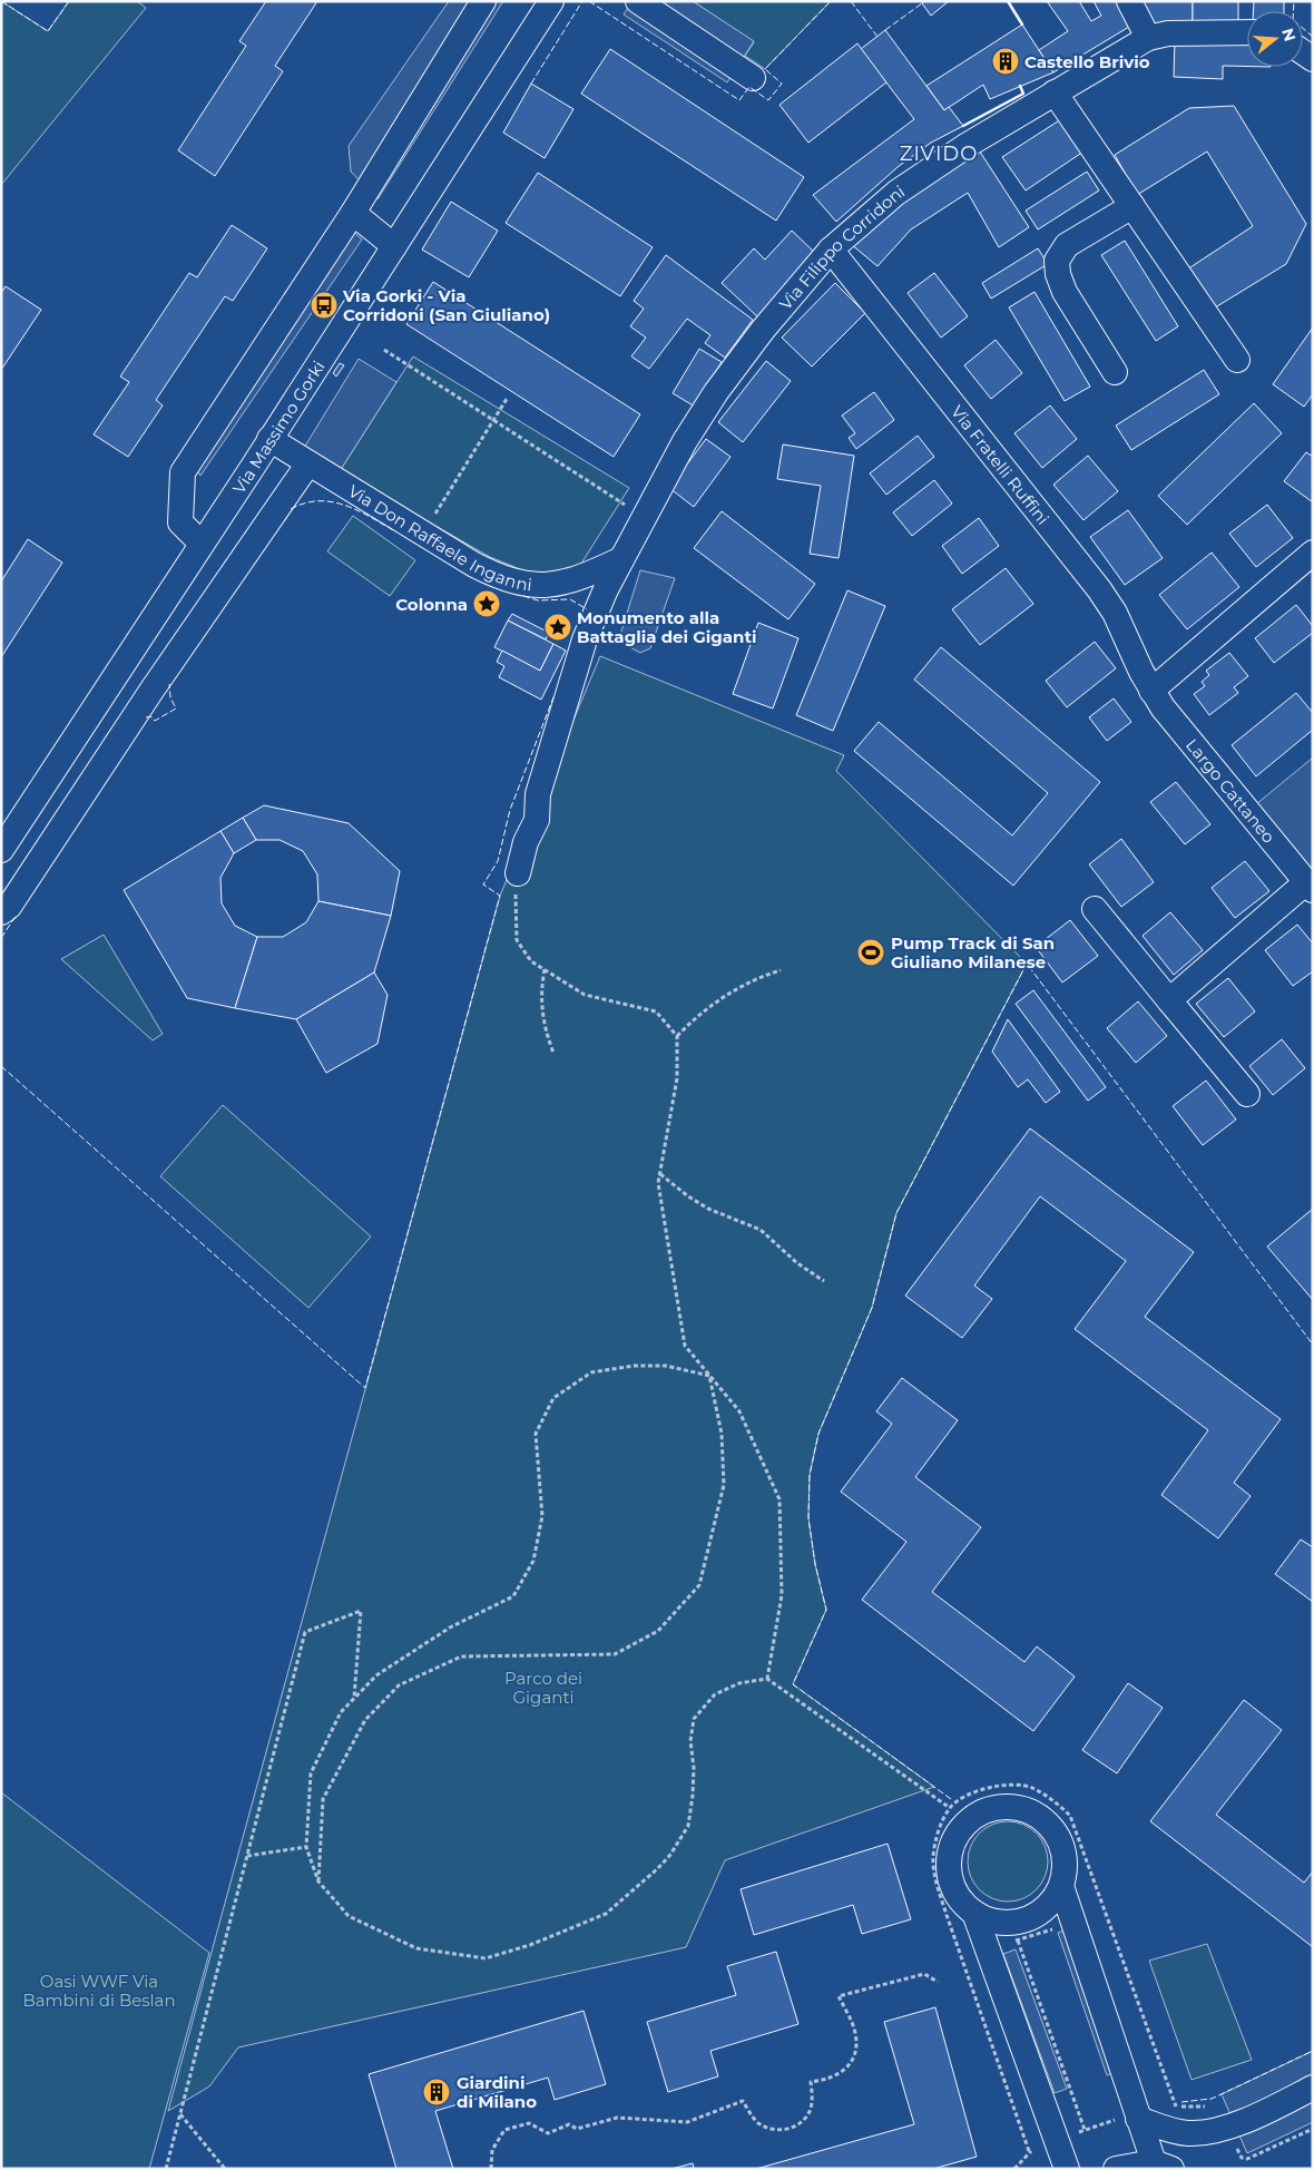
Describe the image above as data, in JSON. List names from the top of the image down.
{
  "streets": {
    "street": [
      "Via Filippo Corridoni",
      "Via Massimo Gorki",
      "Via Fratelli Ruffini",
      "Via Don Raffaele Inganni",
      "Largo Cattaneo"
    ]
  },
  "crossings": [
    ["Via Filippo Corridoni", "Via Fratelli Ruffini"],
    ["Via Filippo Corridoni", "Via Don Raffaele Inganni"],
    ["Via Massimo Gorki", "Via Don Raffaele Inganni"],
    ["Via Fratelli Ruffini", "Largo Cattaneo"]
  ],
  "districts": ["ZIVIDO"],
  "parks": ["Parco dei Giganti", "Oasi WWF Via Bambini di Beslan"],
  "places": {
    "building": ["Castello Brivio", "Giardini di Milano"],
    "bus stop": ["Via Gorki - Via Corridoni (San Giuliano)"],
    "place": ["Colonna", "Monumento alla Battaglia dei Giganti"],
    "sports": ["Pump Track di San Giuliano Milanese"]
  },
  "north": "right"
}
